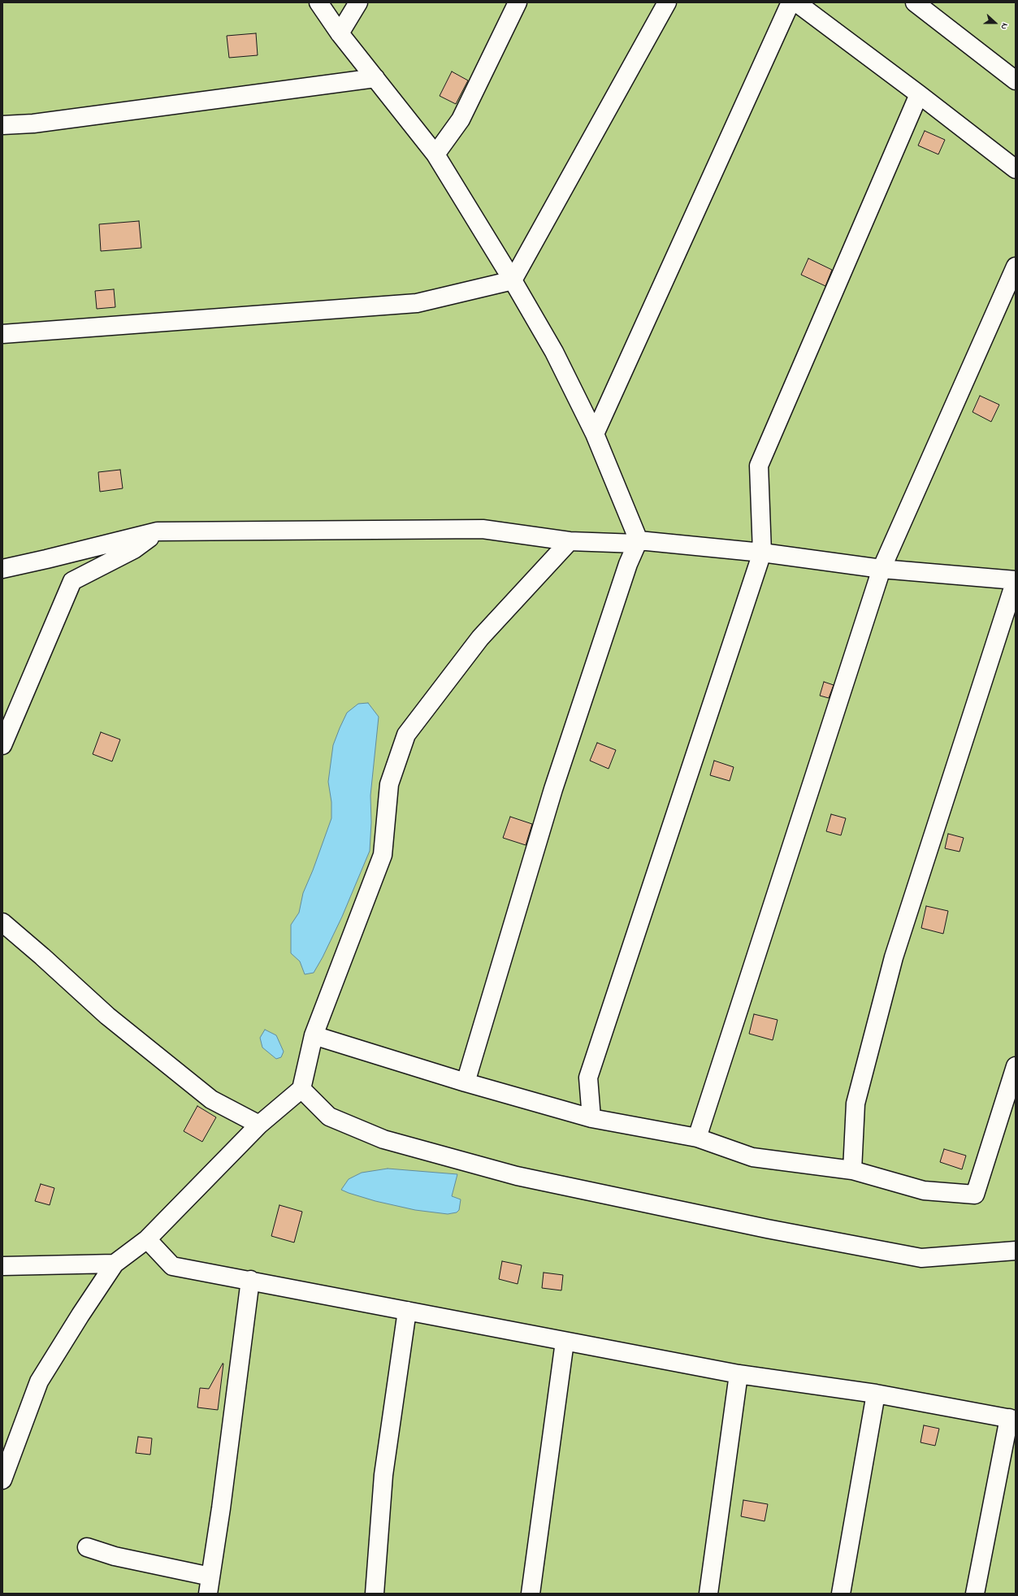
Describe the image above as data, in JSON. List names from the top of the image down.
{
  "north": "right"
}
